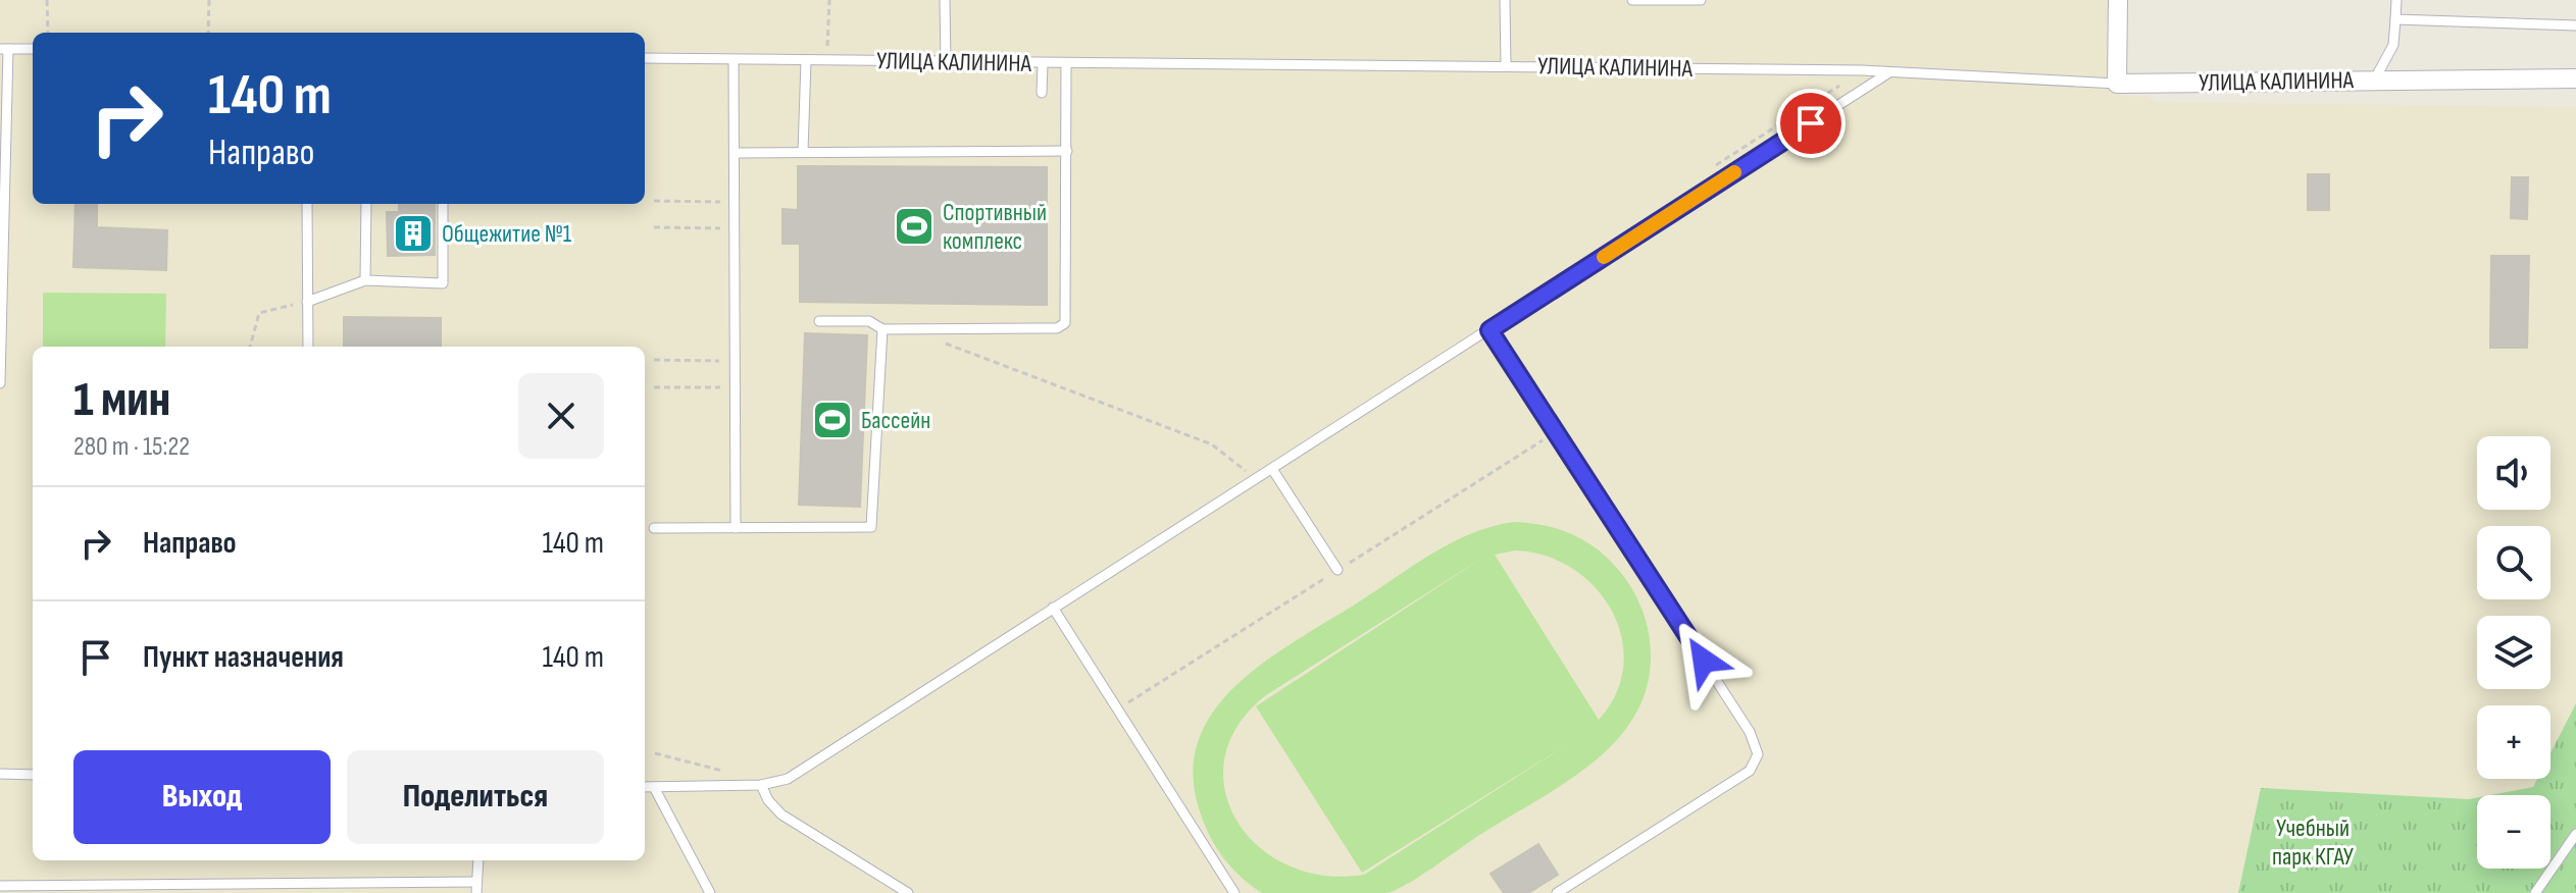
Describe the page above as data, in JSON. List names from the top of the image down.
{
  "streets": {
    "street": ["УЛИЦА КАЛИНИНА"]
  },
  "parks": ["Учебный парк КГАУ"],
  "places": {
    "sports": ["Спортивный комплекс", "Бассейн"],
    "building": ["Общежитие №1"]
  },
  "page": {
    "turn": ["140 m", "Направо"],
    "heading": ["1 мин", "280 m · 15:22"],
    "map_buttons": ["+", "−"],
    "list": [
      {
        "name": "Направо",
        "value": "140 m"
      },
      {
        "name": "Пункт назначения",
        "value": "140 m"
      }
    ],
    "buttons": ["Выход", "Поделиться"]
  }
}
